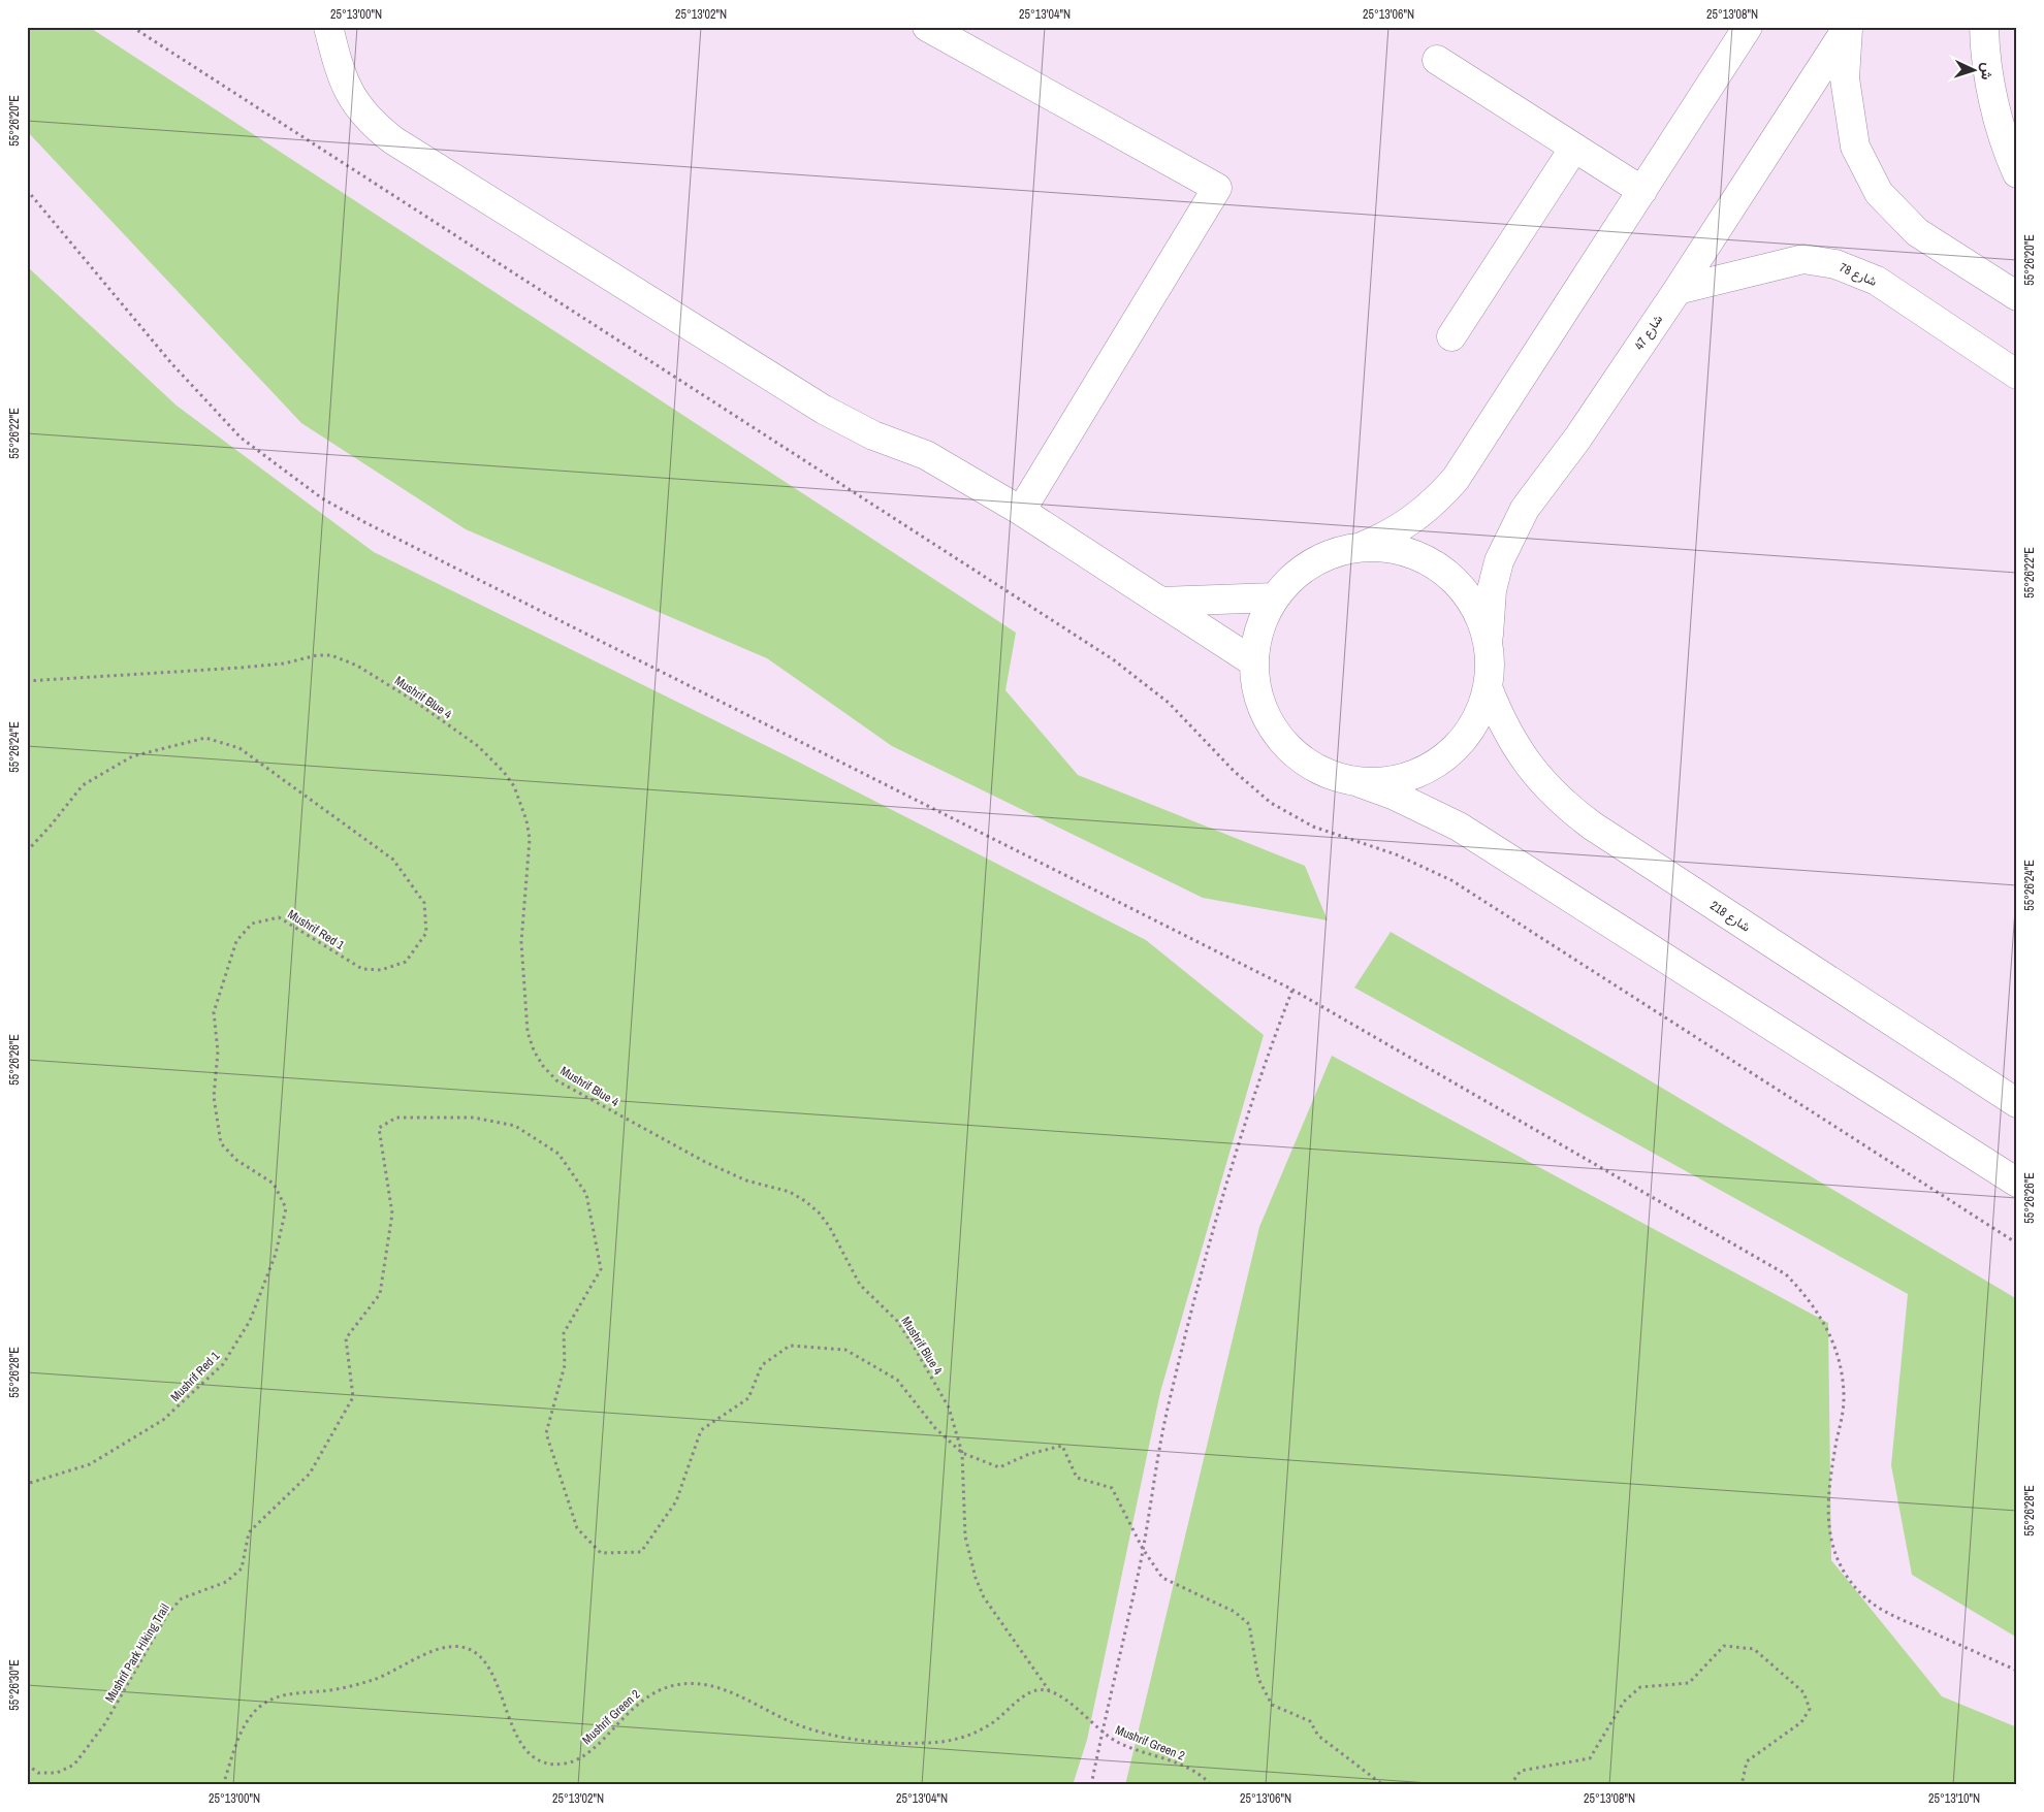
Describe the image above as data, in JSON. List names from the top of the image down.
{
  "streets": {
    "street": ["شارع 78", "شارع 47", "شارع 218"],
    "path": [
      "Mushrif Blue 4",
      "Mushrif Red 1",
      "Mushrif Park Hiking Trail",
      "Mushrif Green 2"
    ]
  },
  "crossings": [
    ["شارع 78", "شارع 47"],
    ["Mushrif Blue 4", "Mushrif Park Hiking Trail"],
    ["Mushrif Blue 4", "Mushrif Green 2"]
  ],
  "north": "right",
  "coordinates": [
    "25°13'00\"N",
    "25°13'02\"N",
    "25°13'04\"N",
    "25°13'06\"N",
    "25°13'08\"N",
    "55°26'20\"E",
    "55°26'22\"E",
    "55°26'24\"E",
    "55°26'26\"E",
    "55°26'28\"E",
    "55°26'30\"E",
    "25°13'10\"N"
  ]
}
